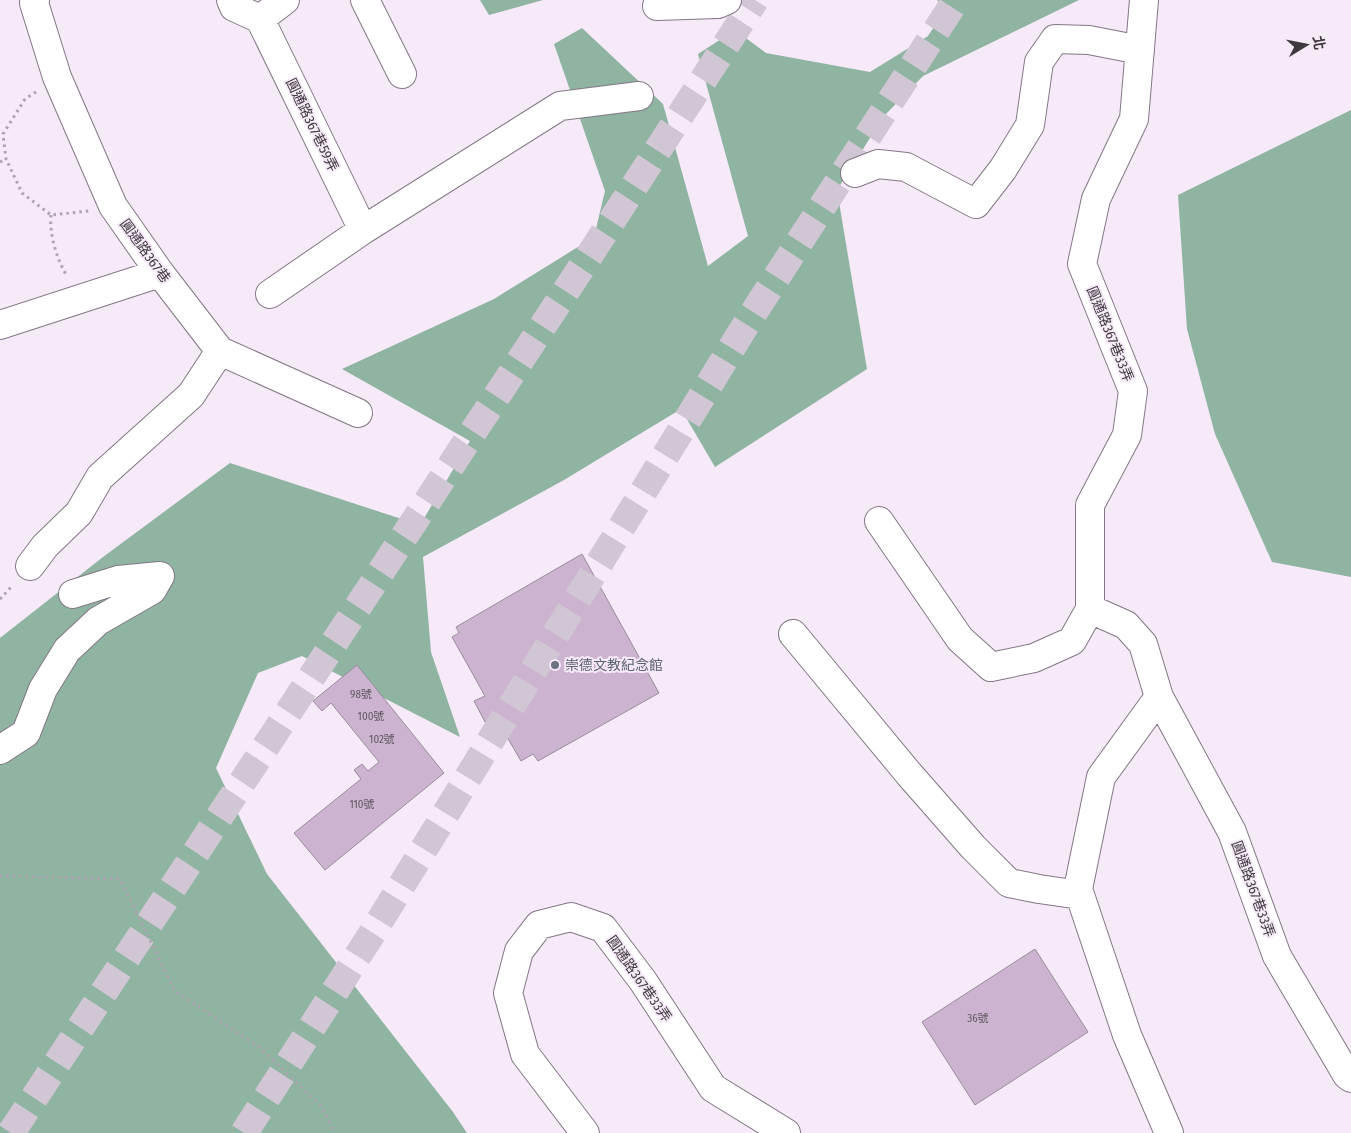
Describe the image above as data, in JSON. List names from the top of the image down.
{
  "streets": {
    "street": ["圓通路367巷59弄", "圓通路367巷", "圓通路367巷33弄"]
  },
  "places": ["崇德文教紀念館"],
  "house_numbers": [
    "98號",
    "100號",
    "102號",
    "110號",
    "36號"
  ],
  "north": "right"
}
